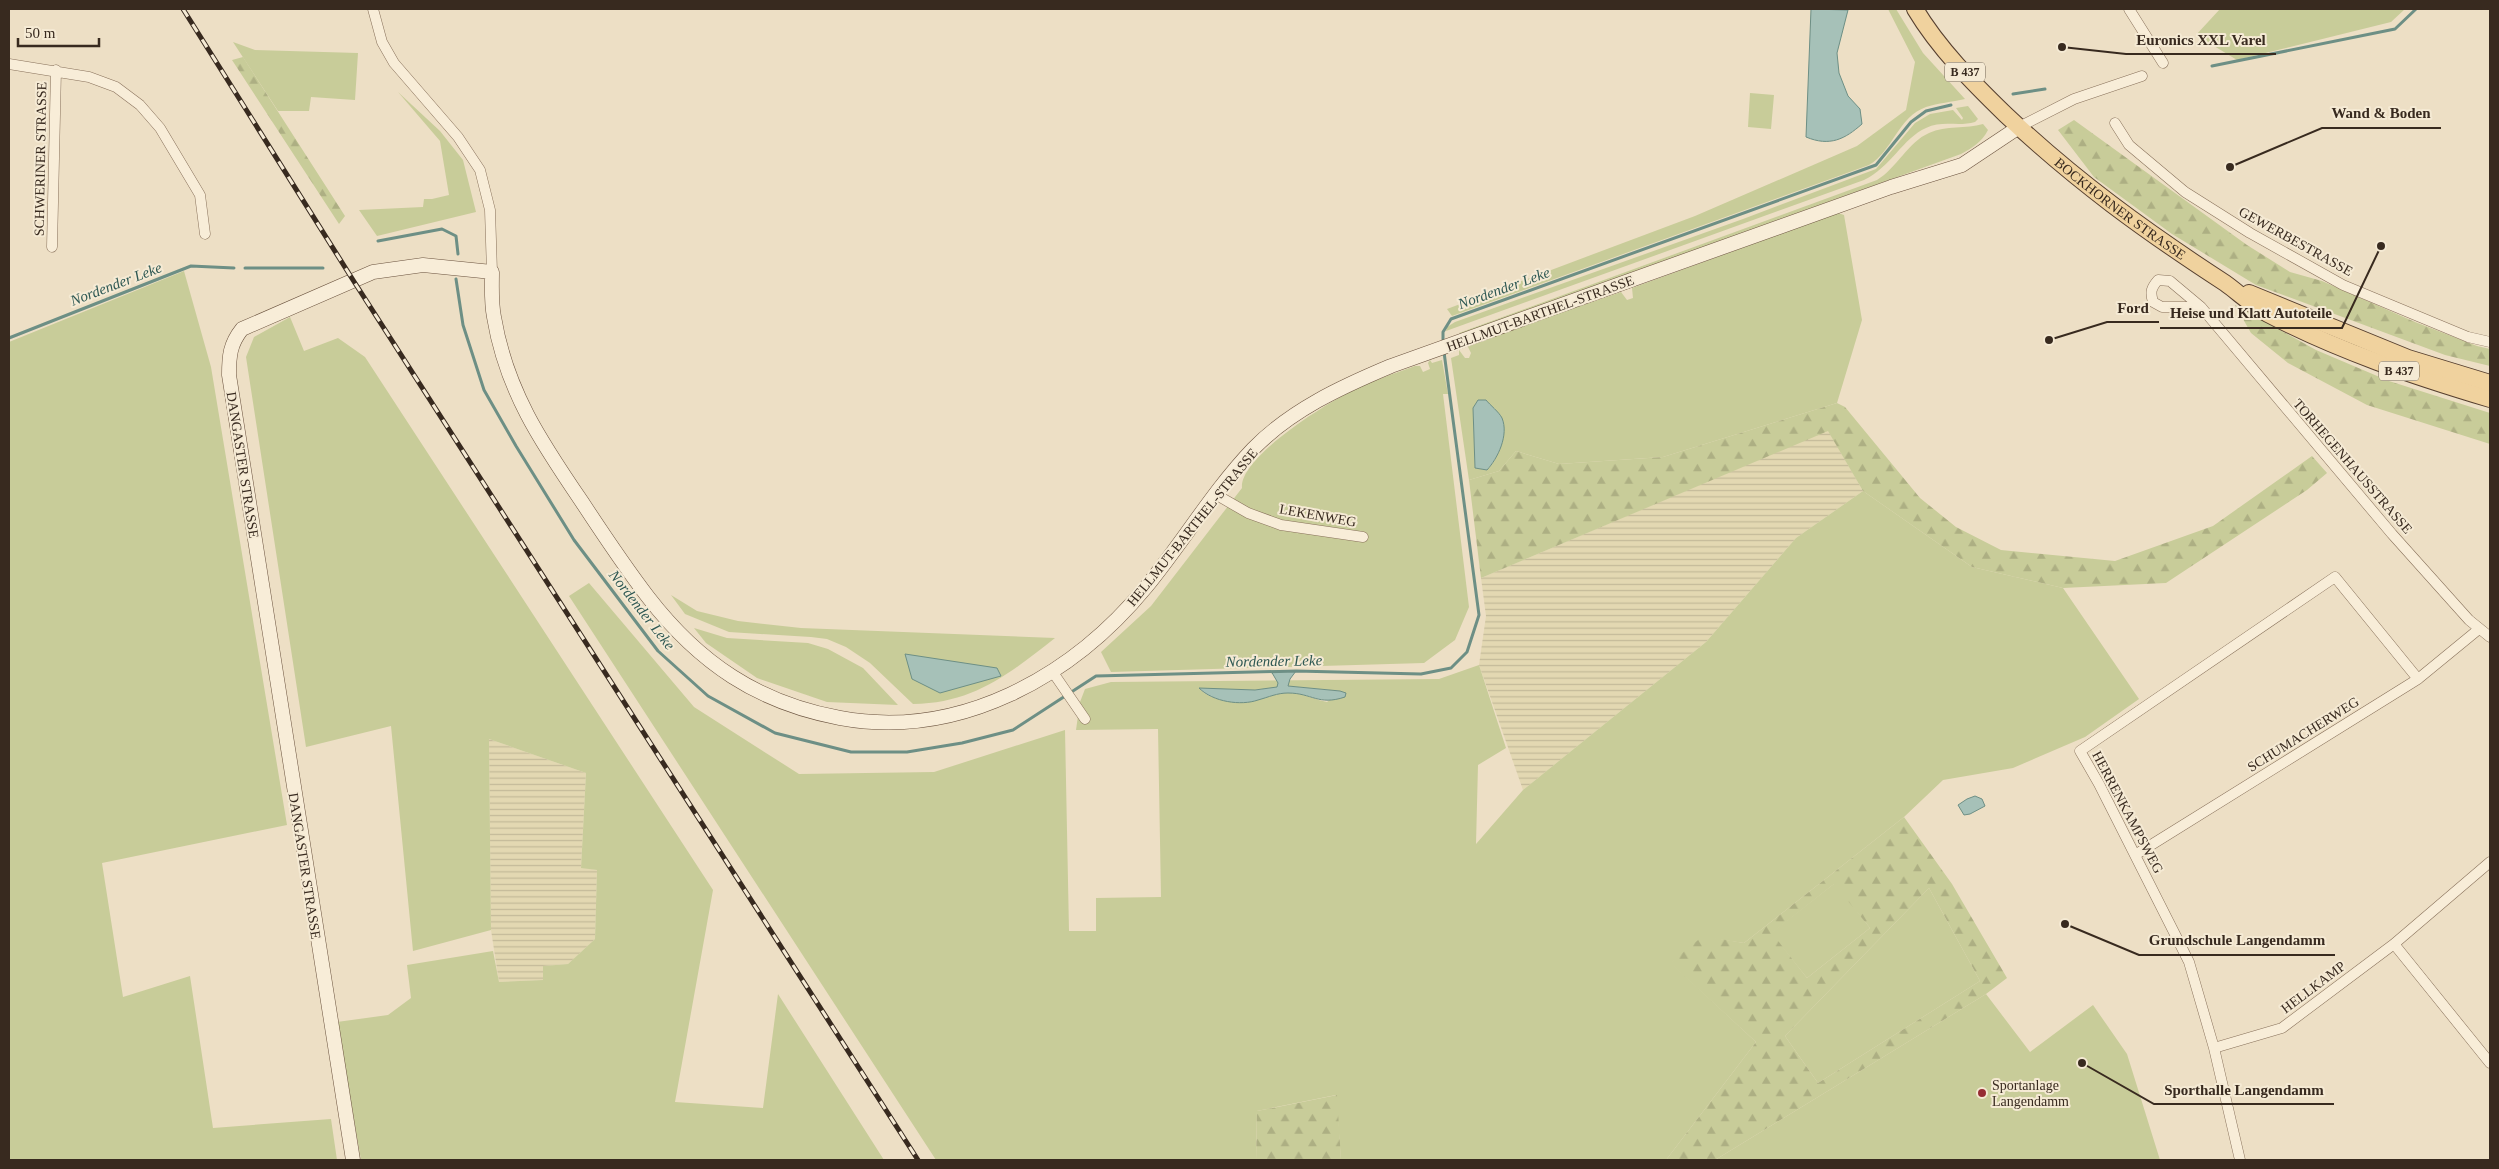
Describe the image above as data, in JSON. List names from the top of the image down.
{
  "streets": {
    "main road": ["B 437", "BOCKHORNER STRASSE"],
    "street": [
      "SCHWERINER STRASSE",
      "GEWERBESTRASSE",
      "HELLMUT-BARTHEL-STRASSE",
      "DANGASTER STRASSE",
      "TORHEGENHAUSSTRASSE",
      "LEKENWEG",
      "SCHUMACHERWEG",
      "HERRENKAMPSWEG",
      "HELLKAMP"
    ]
  },
  "crossings": [
    ["B 437", "BOCKHORNER STRASSE"],
    ["B 437", "HELLMUT-BARTHEL-STRASSE"],
    ["BOCKHORNER STRASSE", "HELLMUT-BARTHEL-STRASSE"],
    ["HELLMUT-BARTHEL-STRASSE", "DANGASTER STRASSE"],
    ["HELLMUT-BARTHEL-STRASSE", "LEKENWEG"],
    ["TORHEGENHAUSSTRASSE", "SCHUMACHERWEG"],
    ["SCHUMACHERWEG", "HERRENKAMPSWEG"],
    ["HERRENKAMPSWEG", "HELLKAMP"]
  ],
  "water": ["Nordender Leke"],
  "places": [
    "Euronics XXL Varel",
    "Wand & Boden",
    "Heise und Klatt Autoteile",
    "Ford",
    "Grundschule Langendamm",
    "Sporthalle Langendamm",
    "Sportanlage Langendamm"
  ],
  "scale_bar": "50 m"
}
